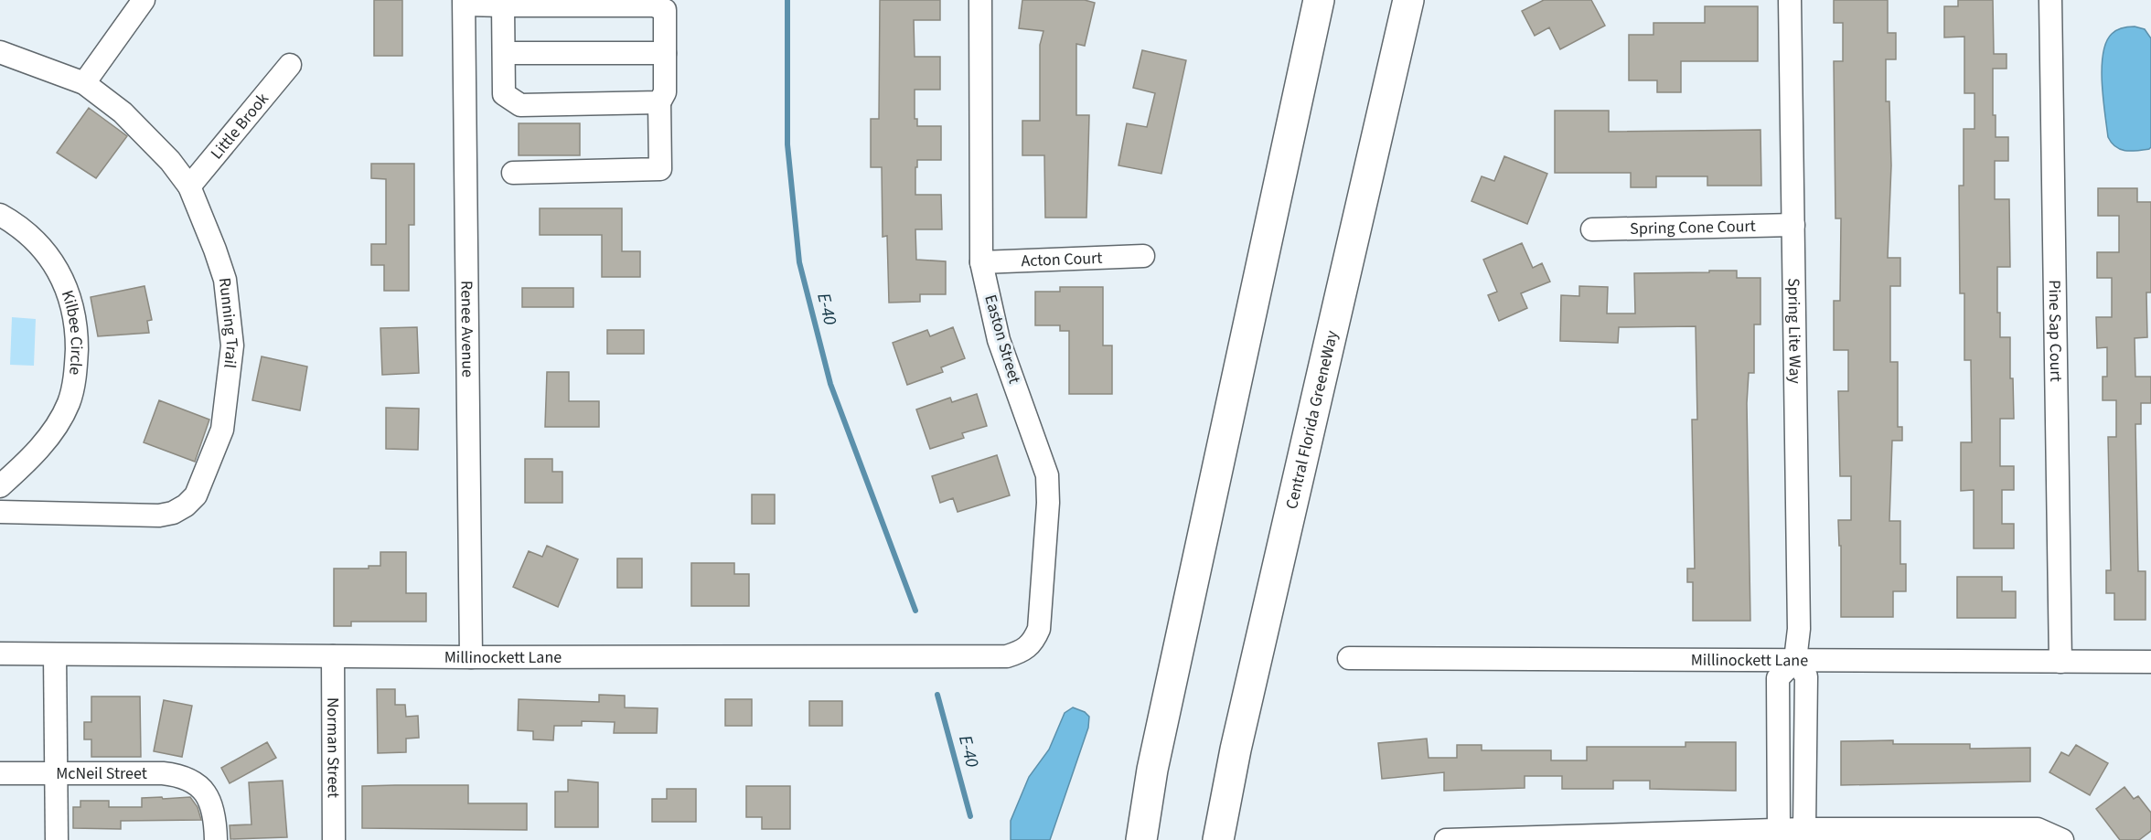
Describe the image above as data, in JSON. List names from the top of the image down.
{
  "streets": {
    "highway": ["Central Florida GreeneWay"],
    "street": [
      "Little Brook",
      "Spring Cone Court",
      "Acton Court",
      "Running Trail",
      "Renee Avenue",
      "Spring Lite Way",
      "Pine Sap Court",
      "Kilbee Circle",
      "Easton Street",
      "Millinockett Lane",
      "Norman Street",
      "McNeil Street"
    ]
  },
  "crossings": [
    ["Little Brook", "Running Trail"],
    ["Spring Cone Court", "Spring Lite Way"],
    ["Acton Court", "Easton Street"],
    ["Renee Avenue", "Millinockett Lane"],
    ["Spring Lite Way", "Millinockett Lane"],
    ["Pine Sap Court", "Millinockett Lane"],
    ["Easton Street", "Millinockett Lane"],
    ["Millinockett Lane", "Norman Street"]
  ],
  "water": ["E-40"]
}
